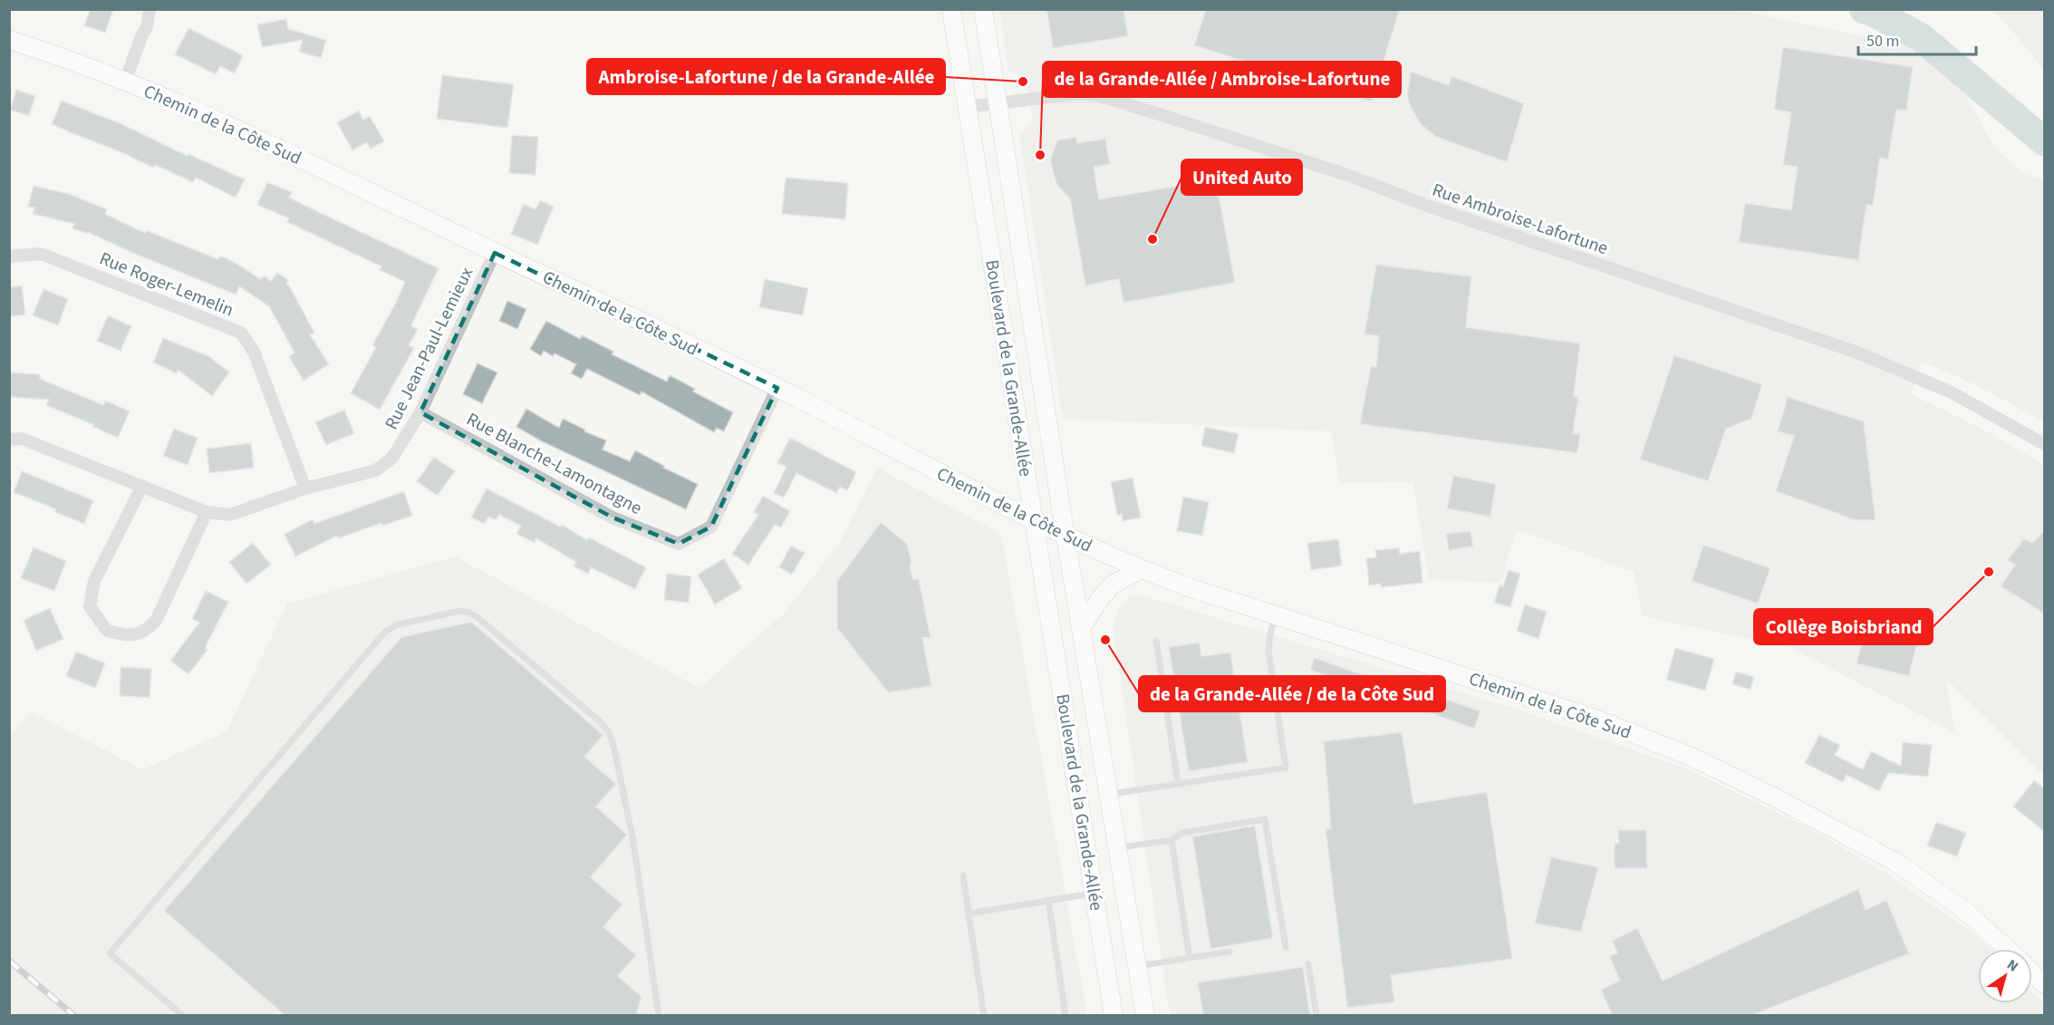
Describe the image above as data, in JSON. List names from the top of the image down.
{
  "streets": {
    "street": [
      "Chemin de la Côte Sud",
      "Rue Ambroise-Lafortune",
      "Rue Roger-Lemelin",
      "Rue Jean-Paul-Lemieux",
      "Boulevard de la Grande-Allée",
      "Rue Blanche-Lamontagne"
    ]
  },
  "crossings": [
    ["Chemin de la Côte Sud", "Rue Jean-Paul-Lemieux"],
    ["Chemin de la Côte Sud", "Boulevard de la Grande-Allée"],
    ["Chemin de la Côte Sud", "Rue Blanche-Lamontagne"],
    ["Rue Ambroise-Lafortune", "Boulevard de la Grande-Allée"],
    ["Rue Roger-Lemelin", "Rue Jean-Paul-Lemieux"],
    ["Rue Jean-Paul-Lemieux", "Rue Blanche-Lamontagne"]
  ],
  "places": [
    "Ambroise-Lafortune / de la Grande-Allée",
    "de la Grande-Allée / Ambroise-Lafortune",
    "United Auto",
    "Collège Boisbriand",
    "de la Grande-Allée / de la Côte Sud"
  ],
  "scale_bar": "50 m",
  "north": "top right"
}
